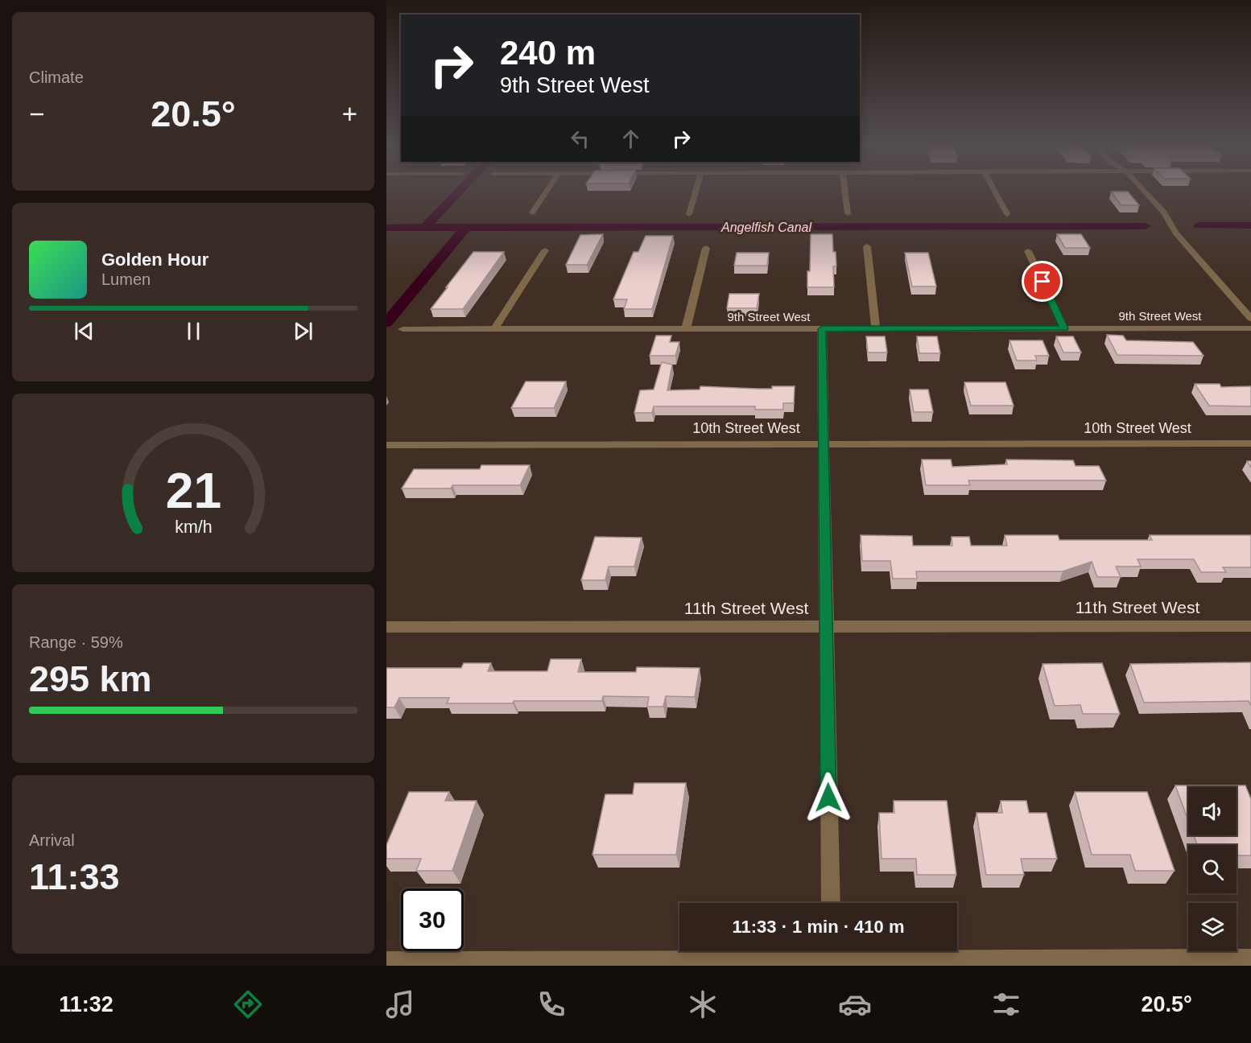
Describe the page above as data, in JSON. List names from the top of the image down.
{
  "streets": {
    "street": ["9th Street West", "10th Street West", "11th Street West"]
  },
  "water": ["Angelfish Canal"],
  "page": {
    "tile": [
      "Climate",
      ["Range · 59%", "295 km"],
      ["Arrival", "11:33"]
    ],
    "turn": ["240 m", "9th Street West"],
    "heat": ["−", "20.5°", "+"],
    "song": ["Golden Hour", "Lumen"],
    "limit": "30",
    "trip": "11:33 · 1 min · 410 m",
    "tabs": ["11:32", "20.5°"],
    "gauge": ["21", "km/h"]
  }
}
